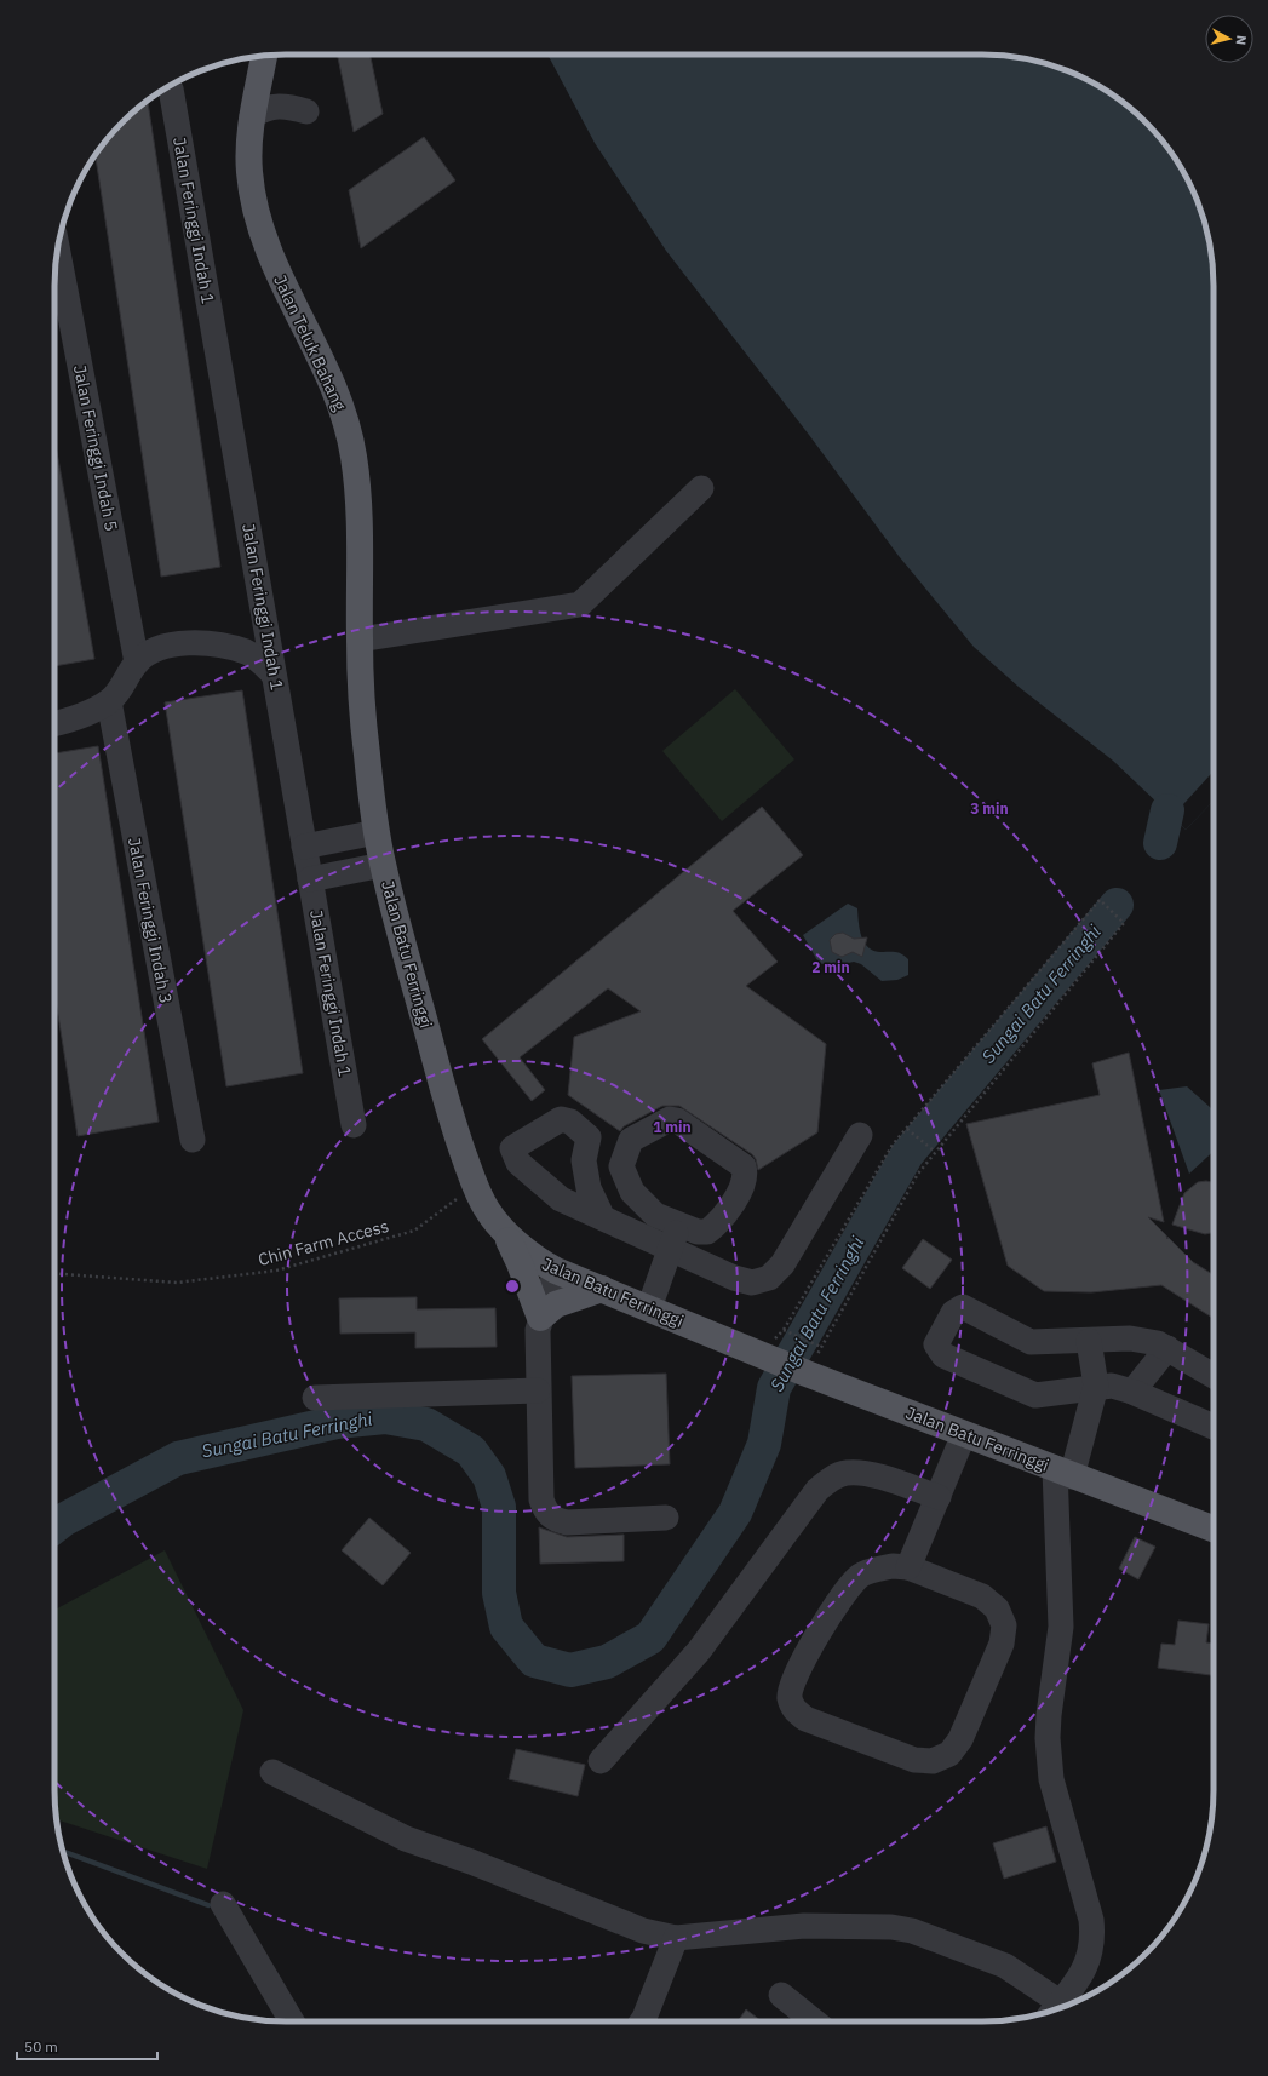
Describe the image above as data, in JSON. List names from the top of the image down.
{
  "streets": {
    "main road": ["Jalan Teluk Bahang", "Jalan Batu Ferringgi"],
    "street": ["Jalan Feringgi Indah 1", "Jalan Feringgi Indah 5", "Jalan Feringgi Indah 3"],
    "path": ["Chin Farm Access"]
  },
  "crossings": [
    ["Jalan Teluk Bahang", "Jalan Batu Ferringgi"],
    ["Jalan Batu Ferringgi", "Chin Farm Access"]
  ],
  "water": ["Sungai Batu Ferringhi"],
  "scale_bar": "50 m",
  "north": "right",
  "rings": ["3 min", "2 min", "1 min"]
}
